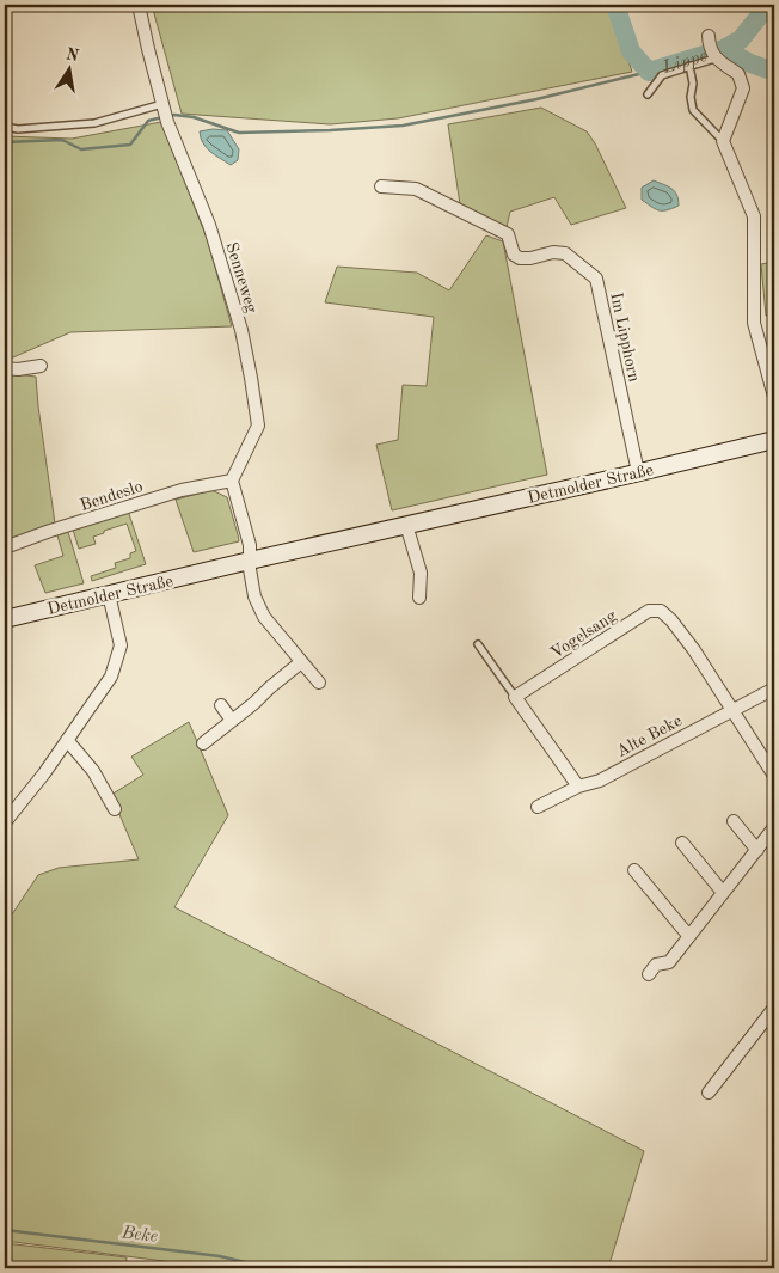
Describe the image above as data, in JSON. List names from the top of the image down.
{
  "streets": {
    "street": [
      "Senneweg",
      "Im Lipphorn",
      "Detmolder Straße",
      "Bendeslo",
      "Vogelsang",
      "Alte Beke"
    ]
  },
  "crossings": [
    ["Senneweg", "Bendeslo"],
    ["Im Lipphorn", "Detmolder Straße"],
    ["Vogelsang", "Alte Beke"]
  ],
  "water": ["Lippe", "Beke"],
  "north": "top"
}
